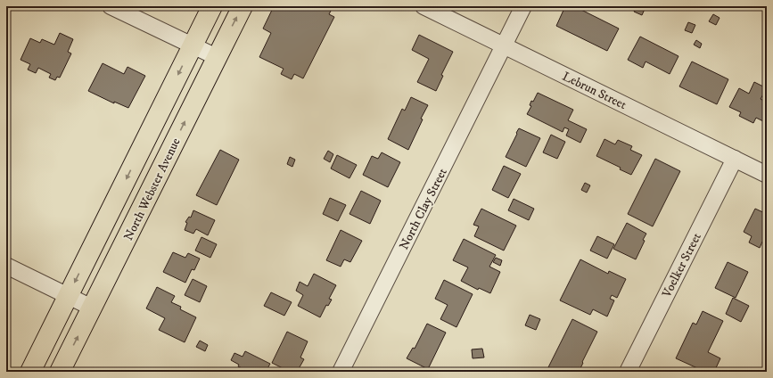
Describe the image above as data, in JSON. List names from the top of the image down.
{
  "streets": {
    "main road": ["North Webster Avenue"],
    "street": ["Lebrun Street", "North Clay Street", "Voelker Street"]
  },
  "crossings": [
    ["Lebrun Street", "North Clay Street"],
    ["Lebrun Street", "Voelker Street"]
  ]
}
